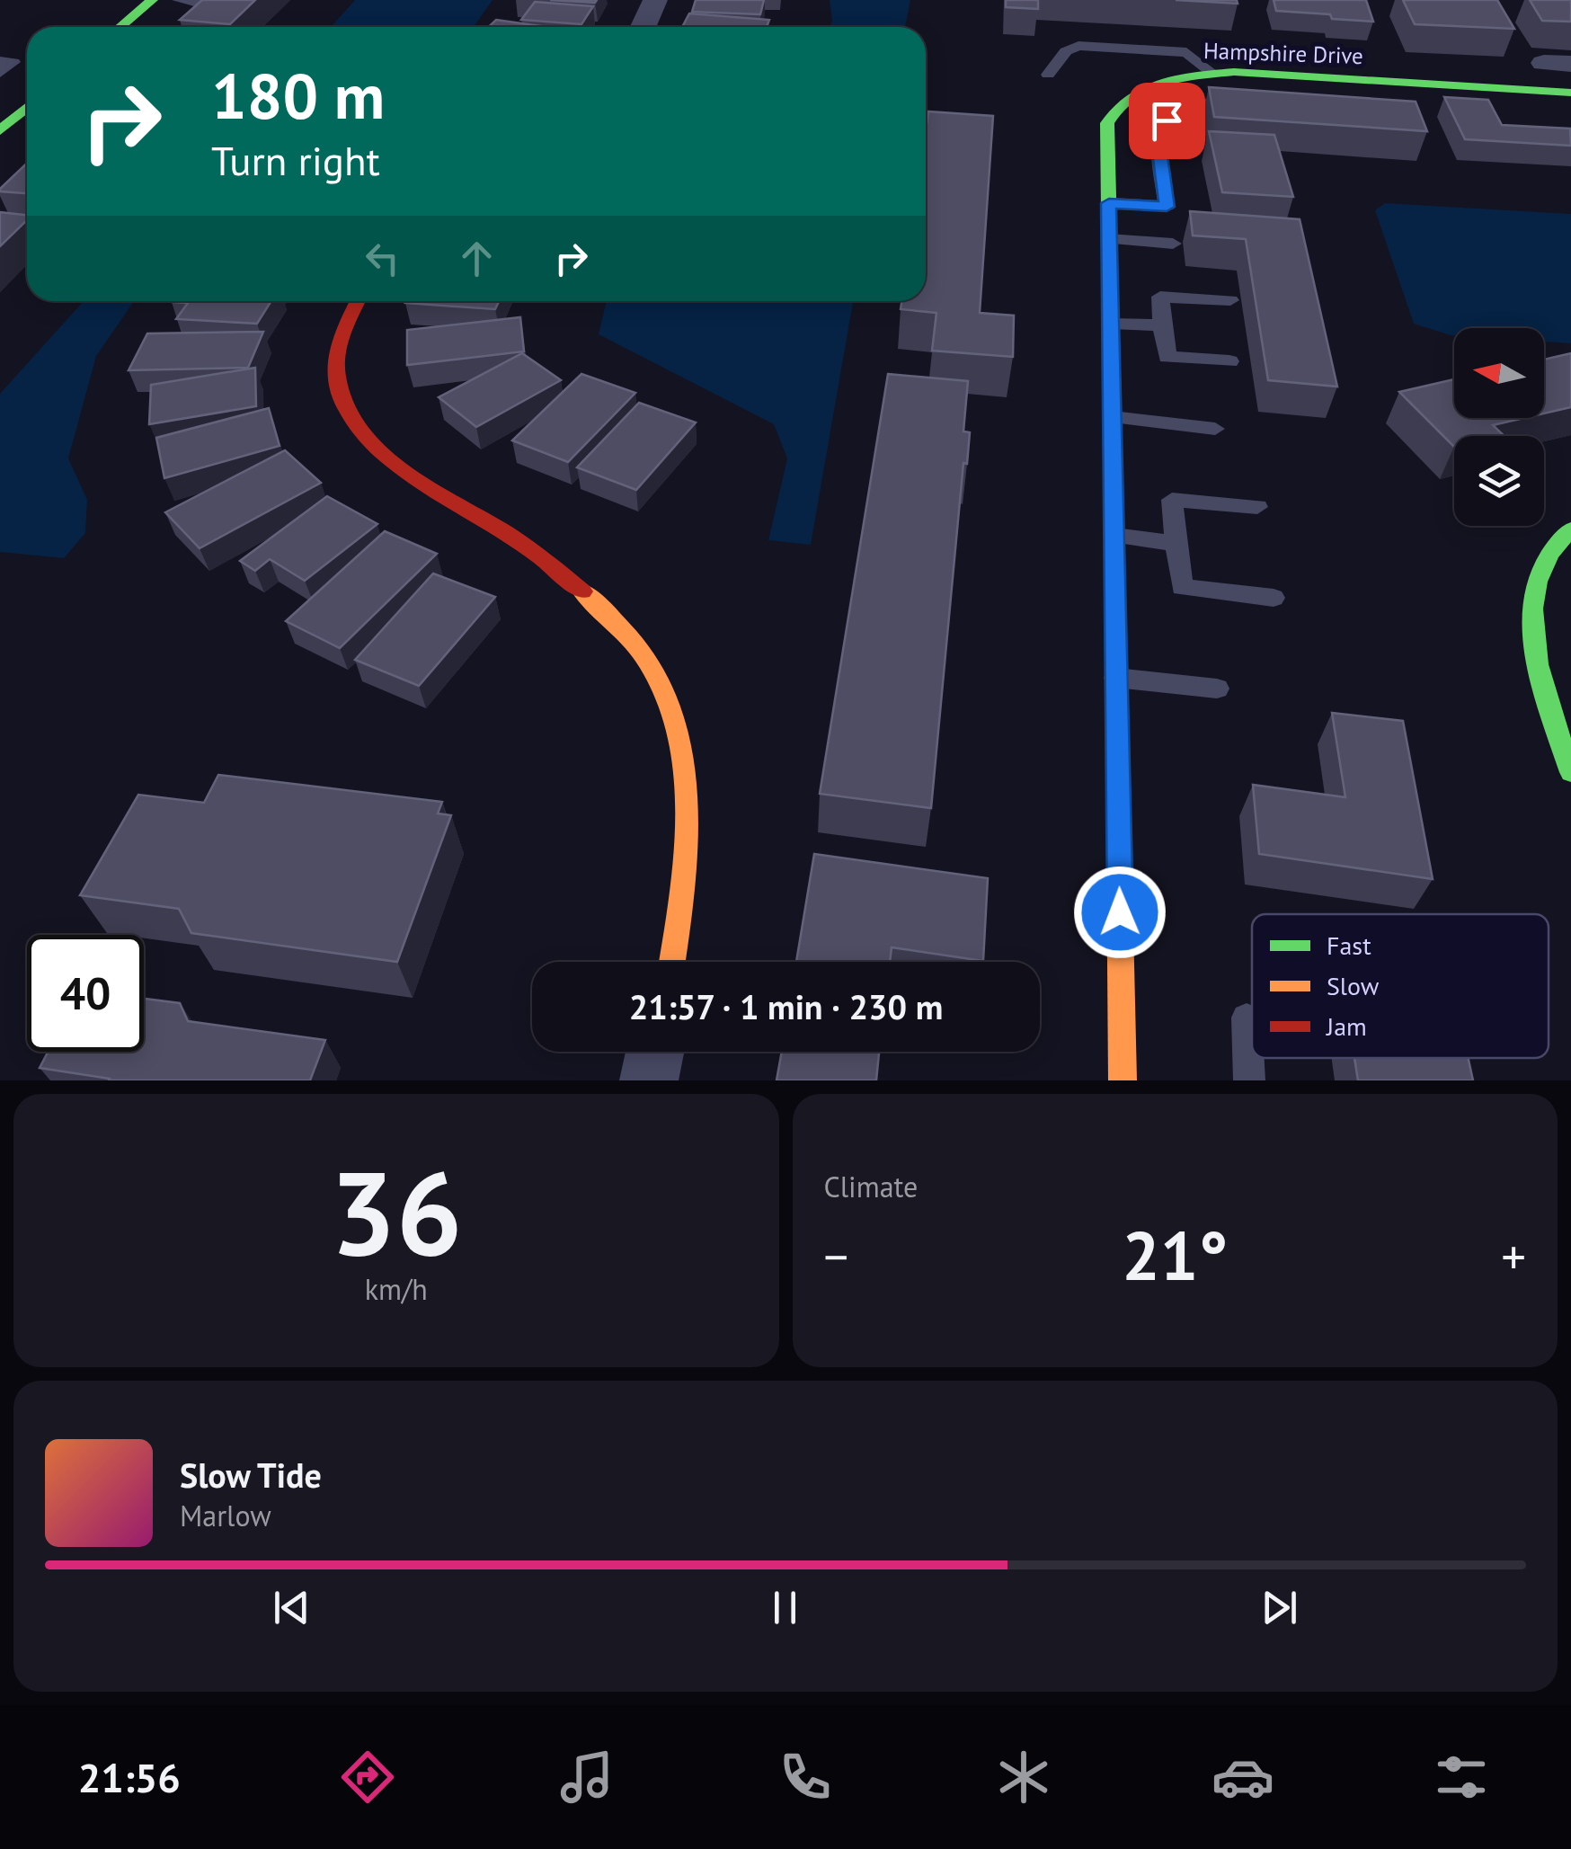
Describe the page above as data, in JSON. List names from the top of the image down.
{
  "streets": {
    "street": ["Hampshire Drive"]
  },
  "legend": ["Fast", "Slow", "Jam"],
  "north": "left",
  "page": {
    "turn": ["180 m", "Turn right"],
    "limit": "40",
    "trip": "21:57 · 1 min · 230 m",
    "tile": [
      ["36", "km/h"],
      "Climate"
    ],
    "heat": ["−", "21°", "+"],
    "song": ["Slow Tide", "Marlow"],
    "tabs": "21:56"
  }
}
